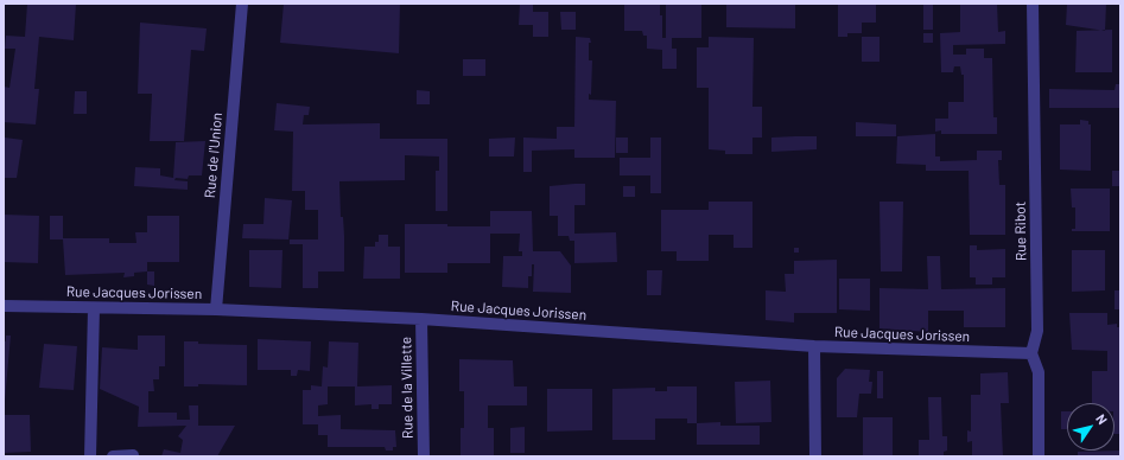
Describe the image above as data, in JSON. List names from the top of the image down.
{
  "streets": {
    "street": [
      "Rue de l'Union",
      "Rue Ribot",
      "Rue Jacques Jorissen",
      "Rue de la Villette"
    ]
  },
  "crossings": [
    ["Rue de l'Union", "Rue Jacques Jorissen"],
    ["Rue Ribot", "Rue Jacques Jorissen"],
    ["Rue Jacques Jorissen", "Rue de la Villette"]
  ],
  "north": "top right"
}
